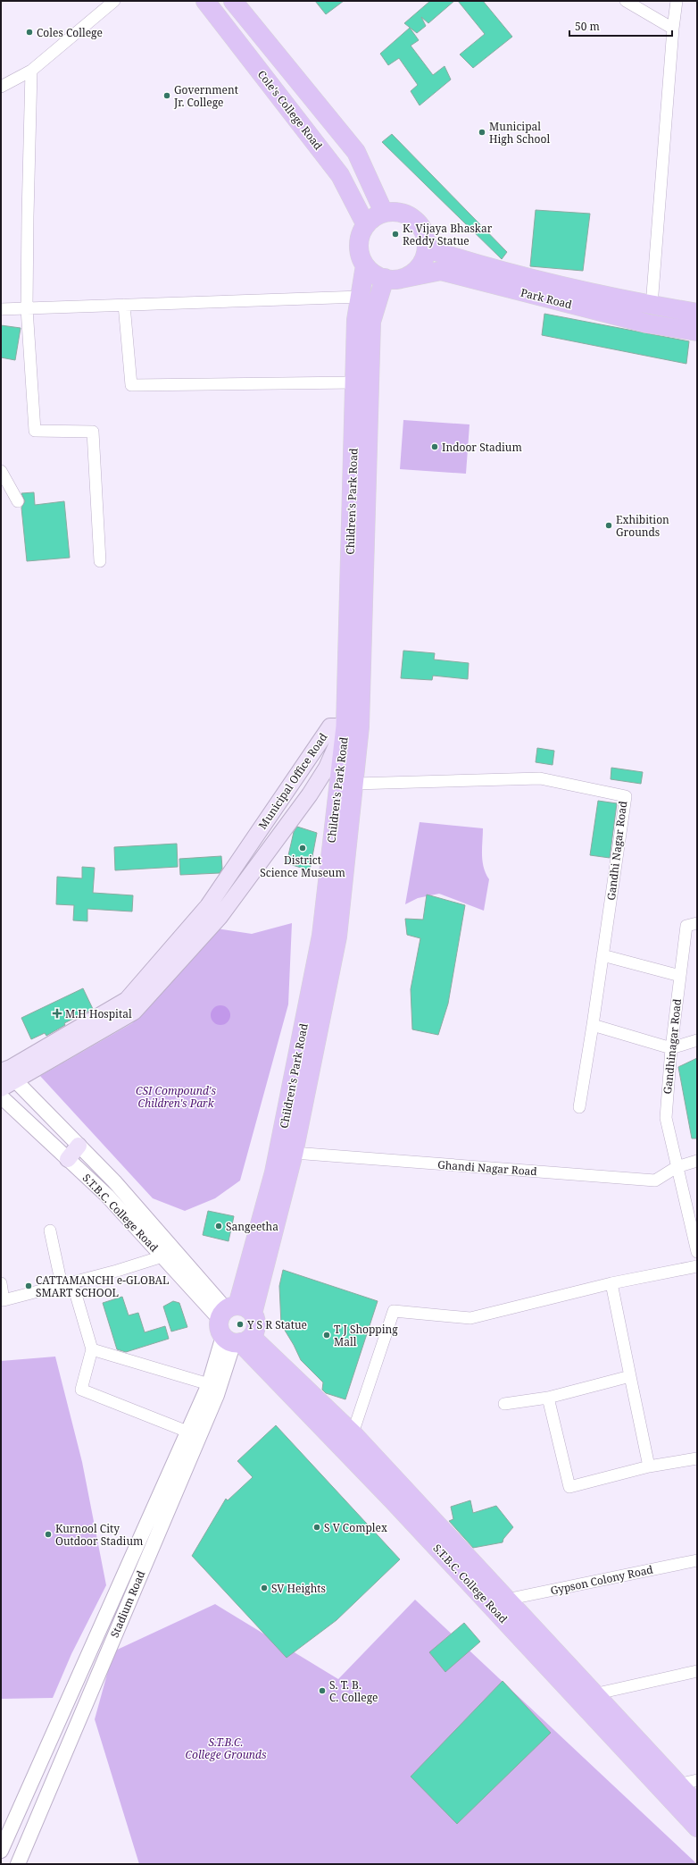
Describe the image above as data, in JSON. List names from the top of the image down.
{
  "streets": {
    "main road": [
      "Cole's College Road",
      "Park Road",
      "Children's Park Road",
      "Municipal Office Road",
      "S.T.B.C. College Road"
    ],
    "street": [
      "Gandhi Nagar Road",
      "Gandhinagar Road",
      "Ghandi Nagar Road",
      "Gypson Colony Road",
      "Stadium Road"
    ]
  },
  "crossings": [
    ["Cole's College Road", "Park Road"],
    ["Cole's College Road", "Children's Park Road"],
    ["Park Road", "Children's Park Road"],
    ["Children's Park Road", "Municipal Office Road"],
    ["Children's Park Road", "Gandhi Nagar Road"],
    ["Children's Park Road", "Ghandi Nagar Road"],
    ["Children's Park Road", "S.T.B.C. College Road"],
    ["Children's Park Road", "Stadium Road"],
    ["Gandhinagar Road", "Ghandi Nagar Road"],
    ["S.T.B.C. College Road", "Gypson Colony Road"],
    ["S.T.B.C. College Road", "Stadium Road"]
  ],
  "parks": ["CSI Compound's Children's Park", "S.T.B.C. College Grounds"],
  "places": {
    "other": [
      "Coles College",
      "Government Jr. College",
      "Municipal High School",
      "K. Vijaya Bhaskar Reddy Statue",
      "Indoor Stadium",
      "Exhibition Grounds",
      "District Science Museum",
      "Sangeetha",
      "CATTAMANCHI e-GLOBAL SMART SCHOOL",
      "Y S R Statue",
      "T J Shopping Mall",
      "S V Complex",
      "Kurnool City Outdoor Stadium",
      "SV Heights",
      "S. T. B. C. College"
    ],
    "health": ["M.H Hospital"]
  },
  "scale_bar": "50 m"
}
